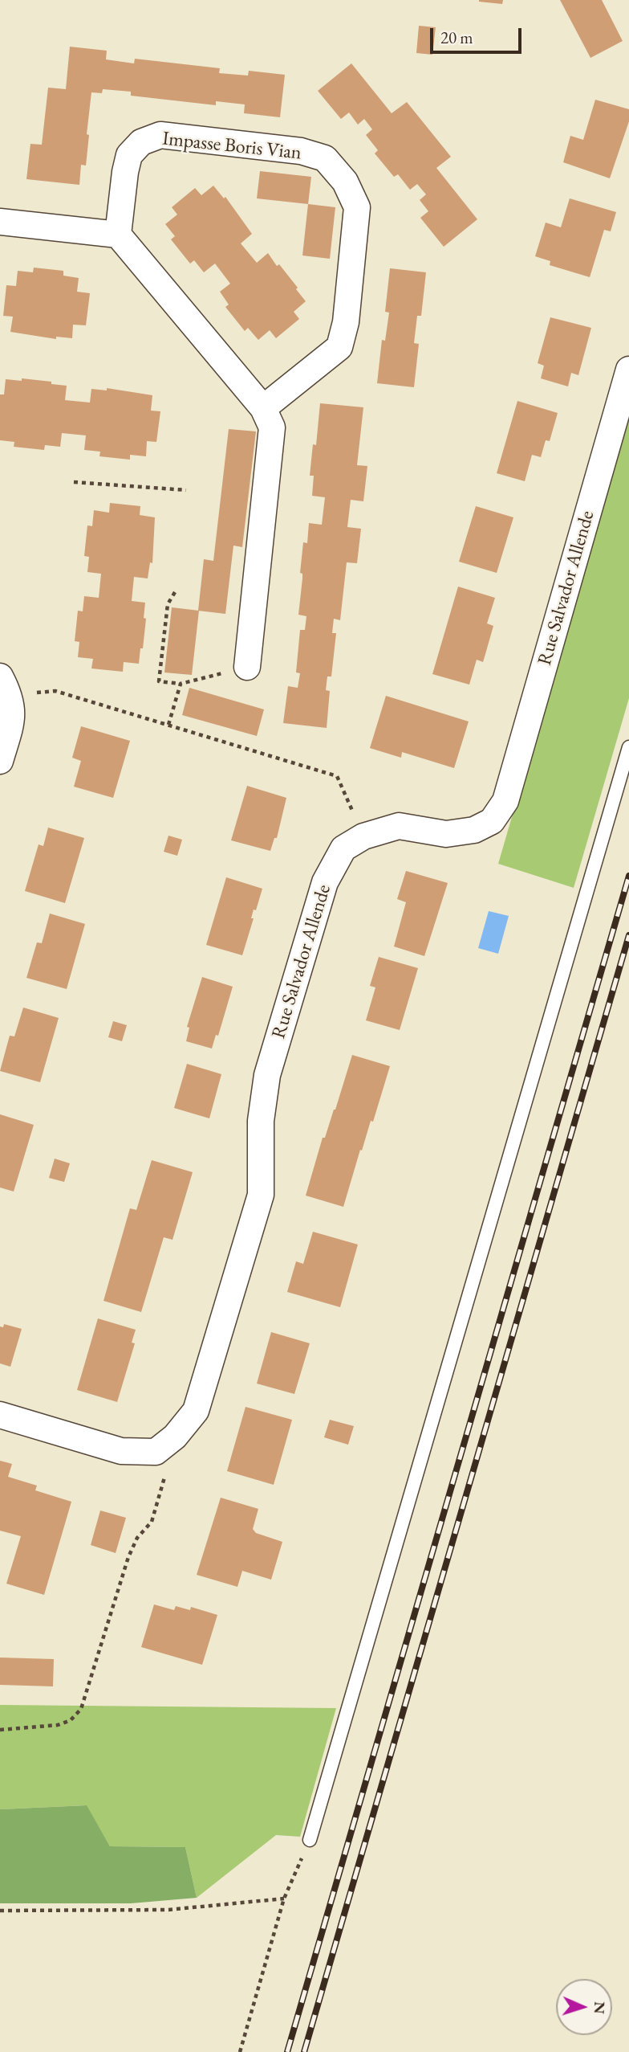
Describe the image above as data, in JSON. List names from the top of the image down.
{
  "streets": {
    "street": ["Impasse Boris Vian", "Rue Salvador Allende"]
  },
  "scale_bar": "20 m",
  "north": "right"
}
